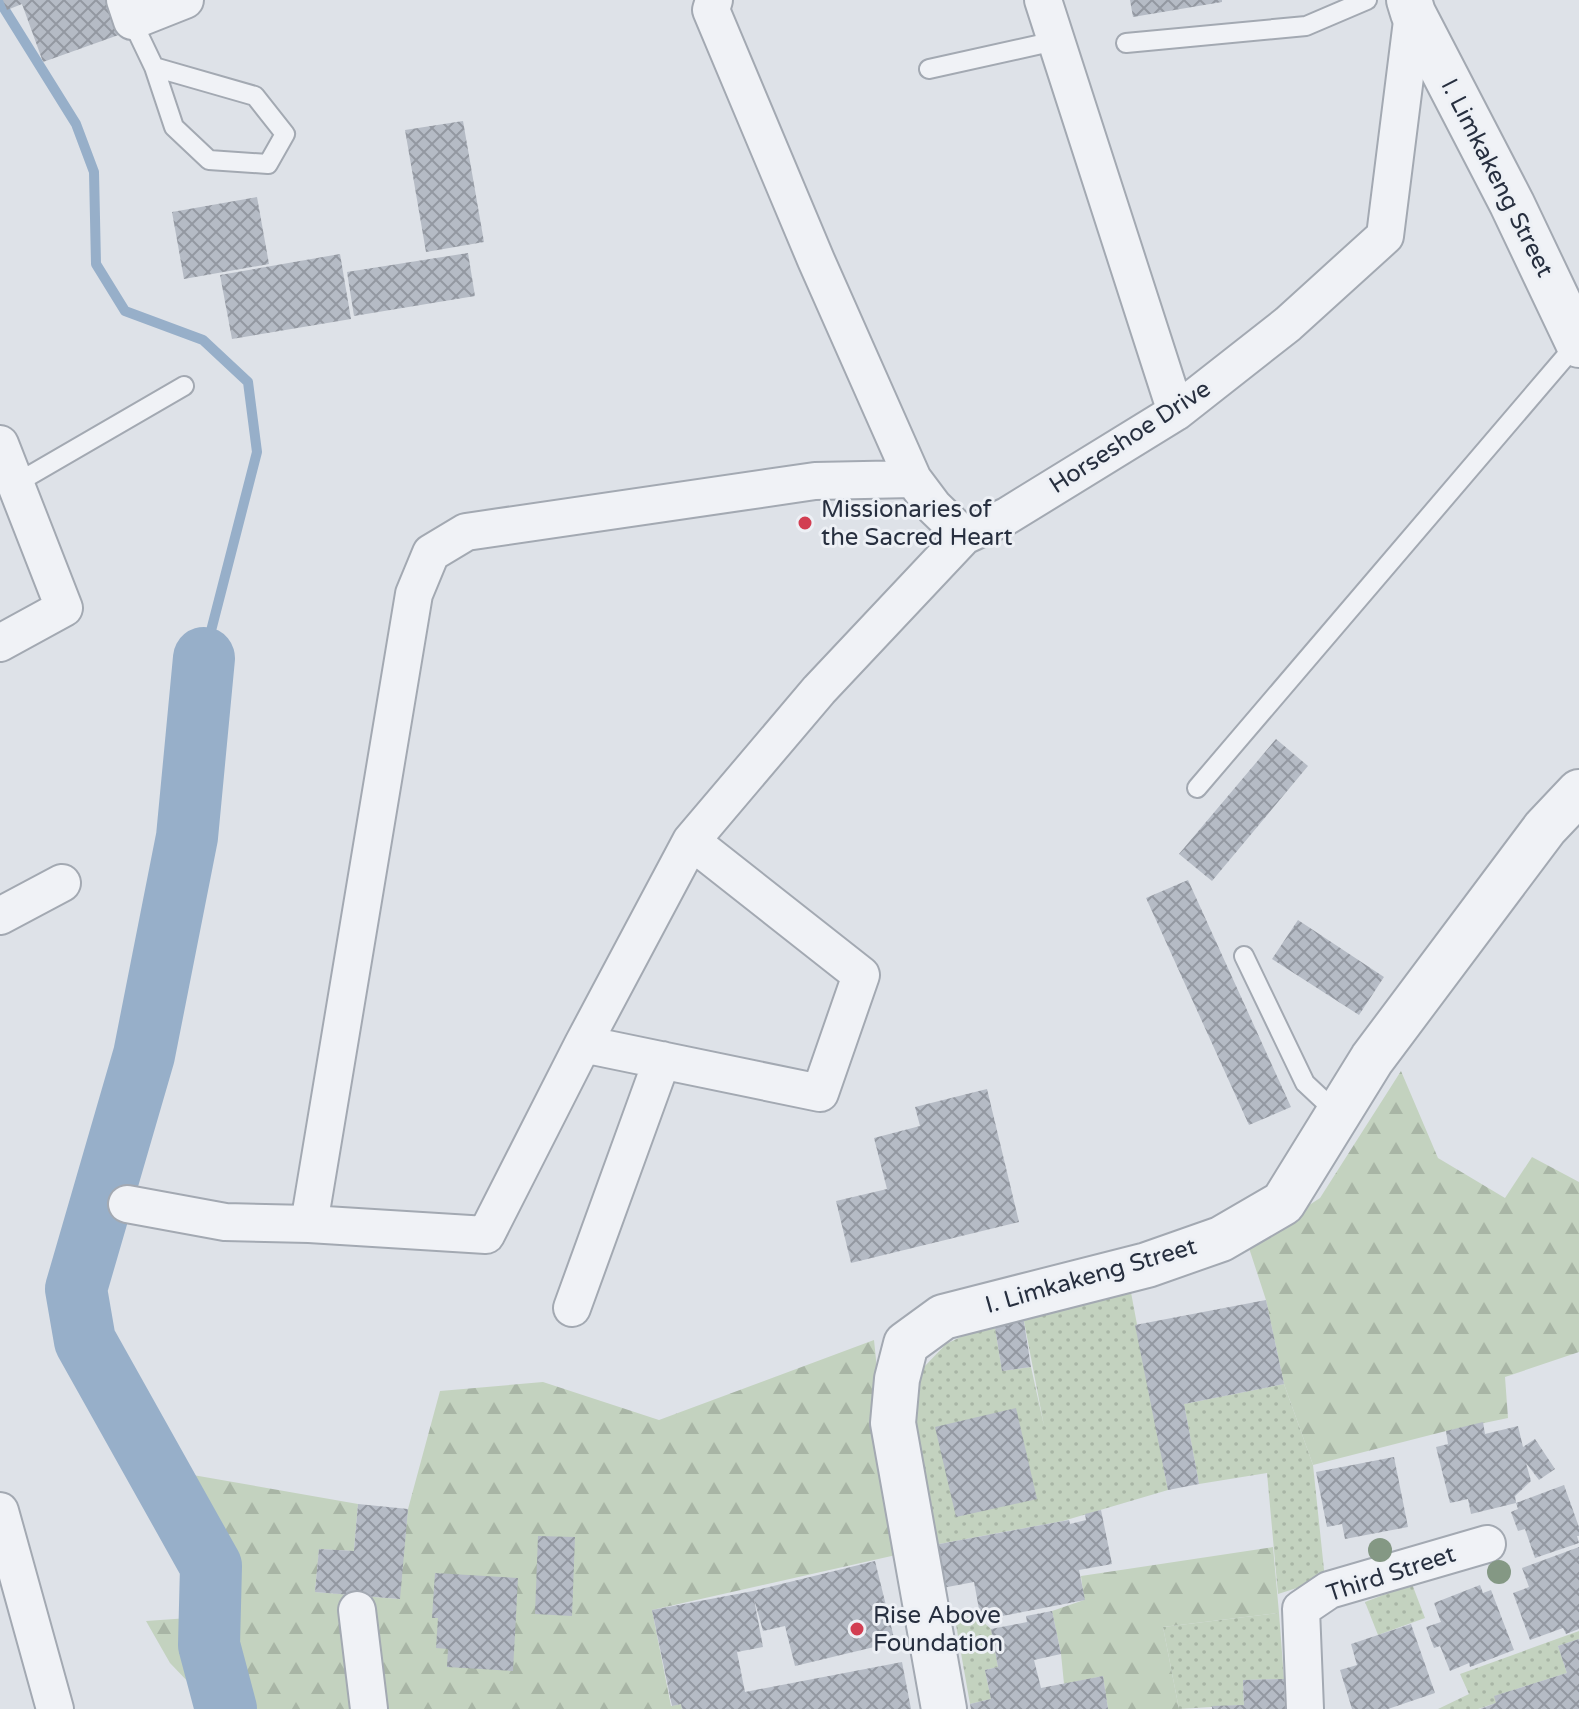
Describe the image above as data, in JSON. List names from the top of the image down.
{
  "streets": {
    "street": ["I. Limkakeng Street", "Horseshoe Drive", "Third Street"]
  },
  "crossings": [
    ["I. Limkakeng Street", "Horseshoe Drive"]
  ],
  "places": ["Missionaries of the Sacred Heart", "Rise Above Foundation"]
}
